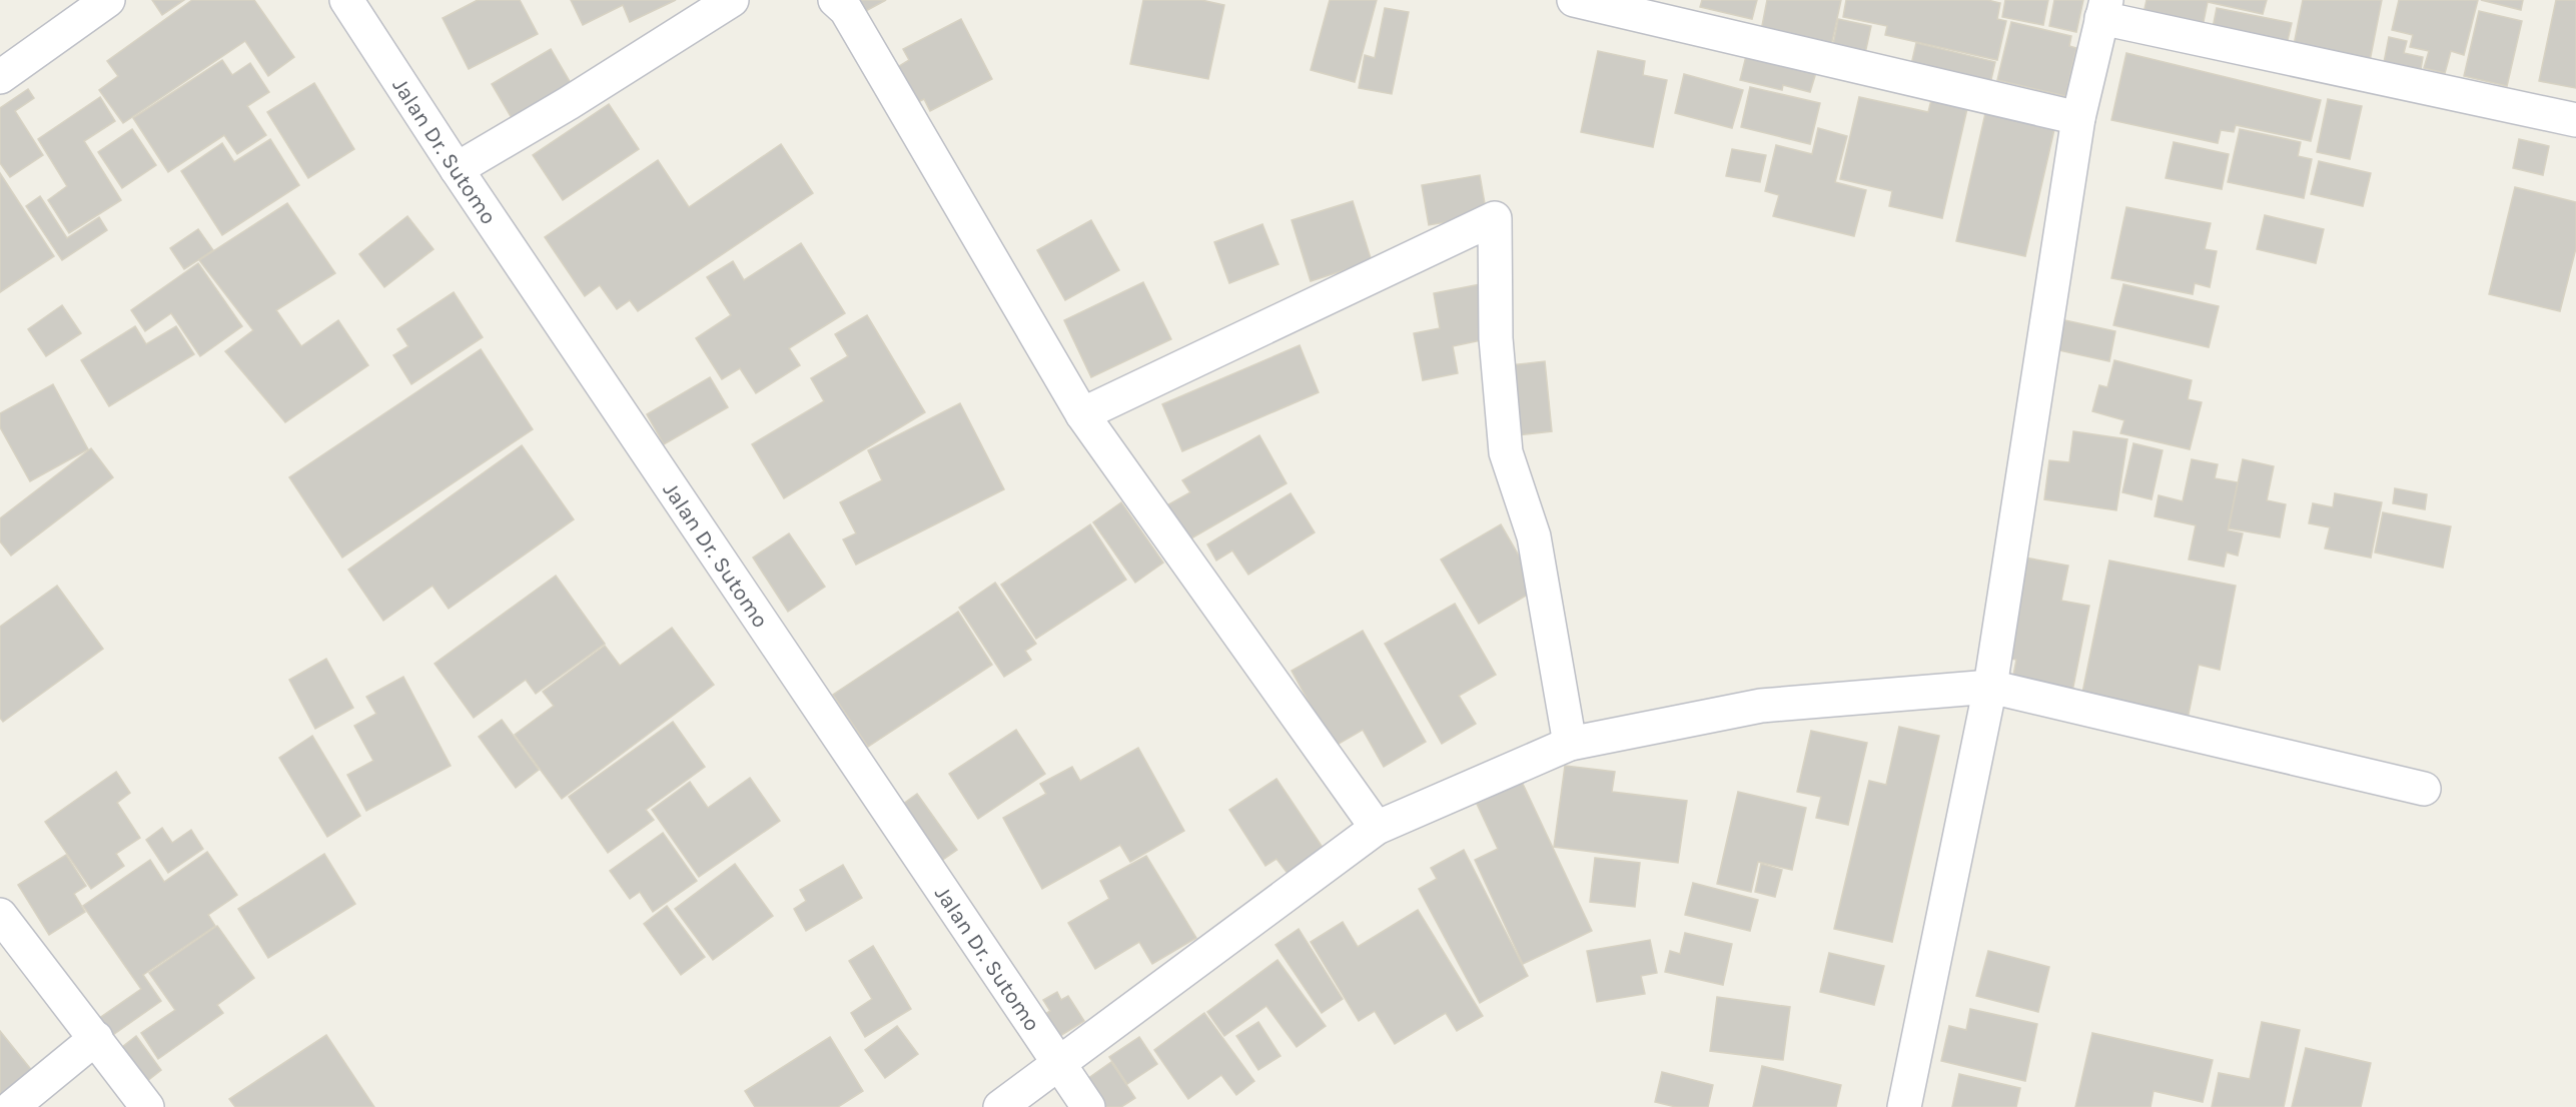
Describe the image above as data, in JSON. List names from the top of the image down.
{
  "streets": {
    "street": ["Jalan Dr. Sutomo"]
  }
}
